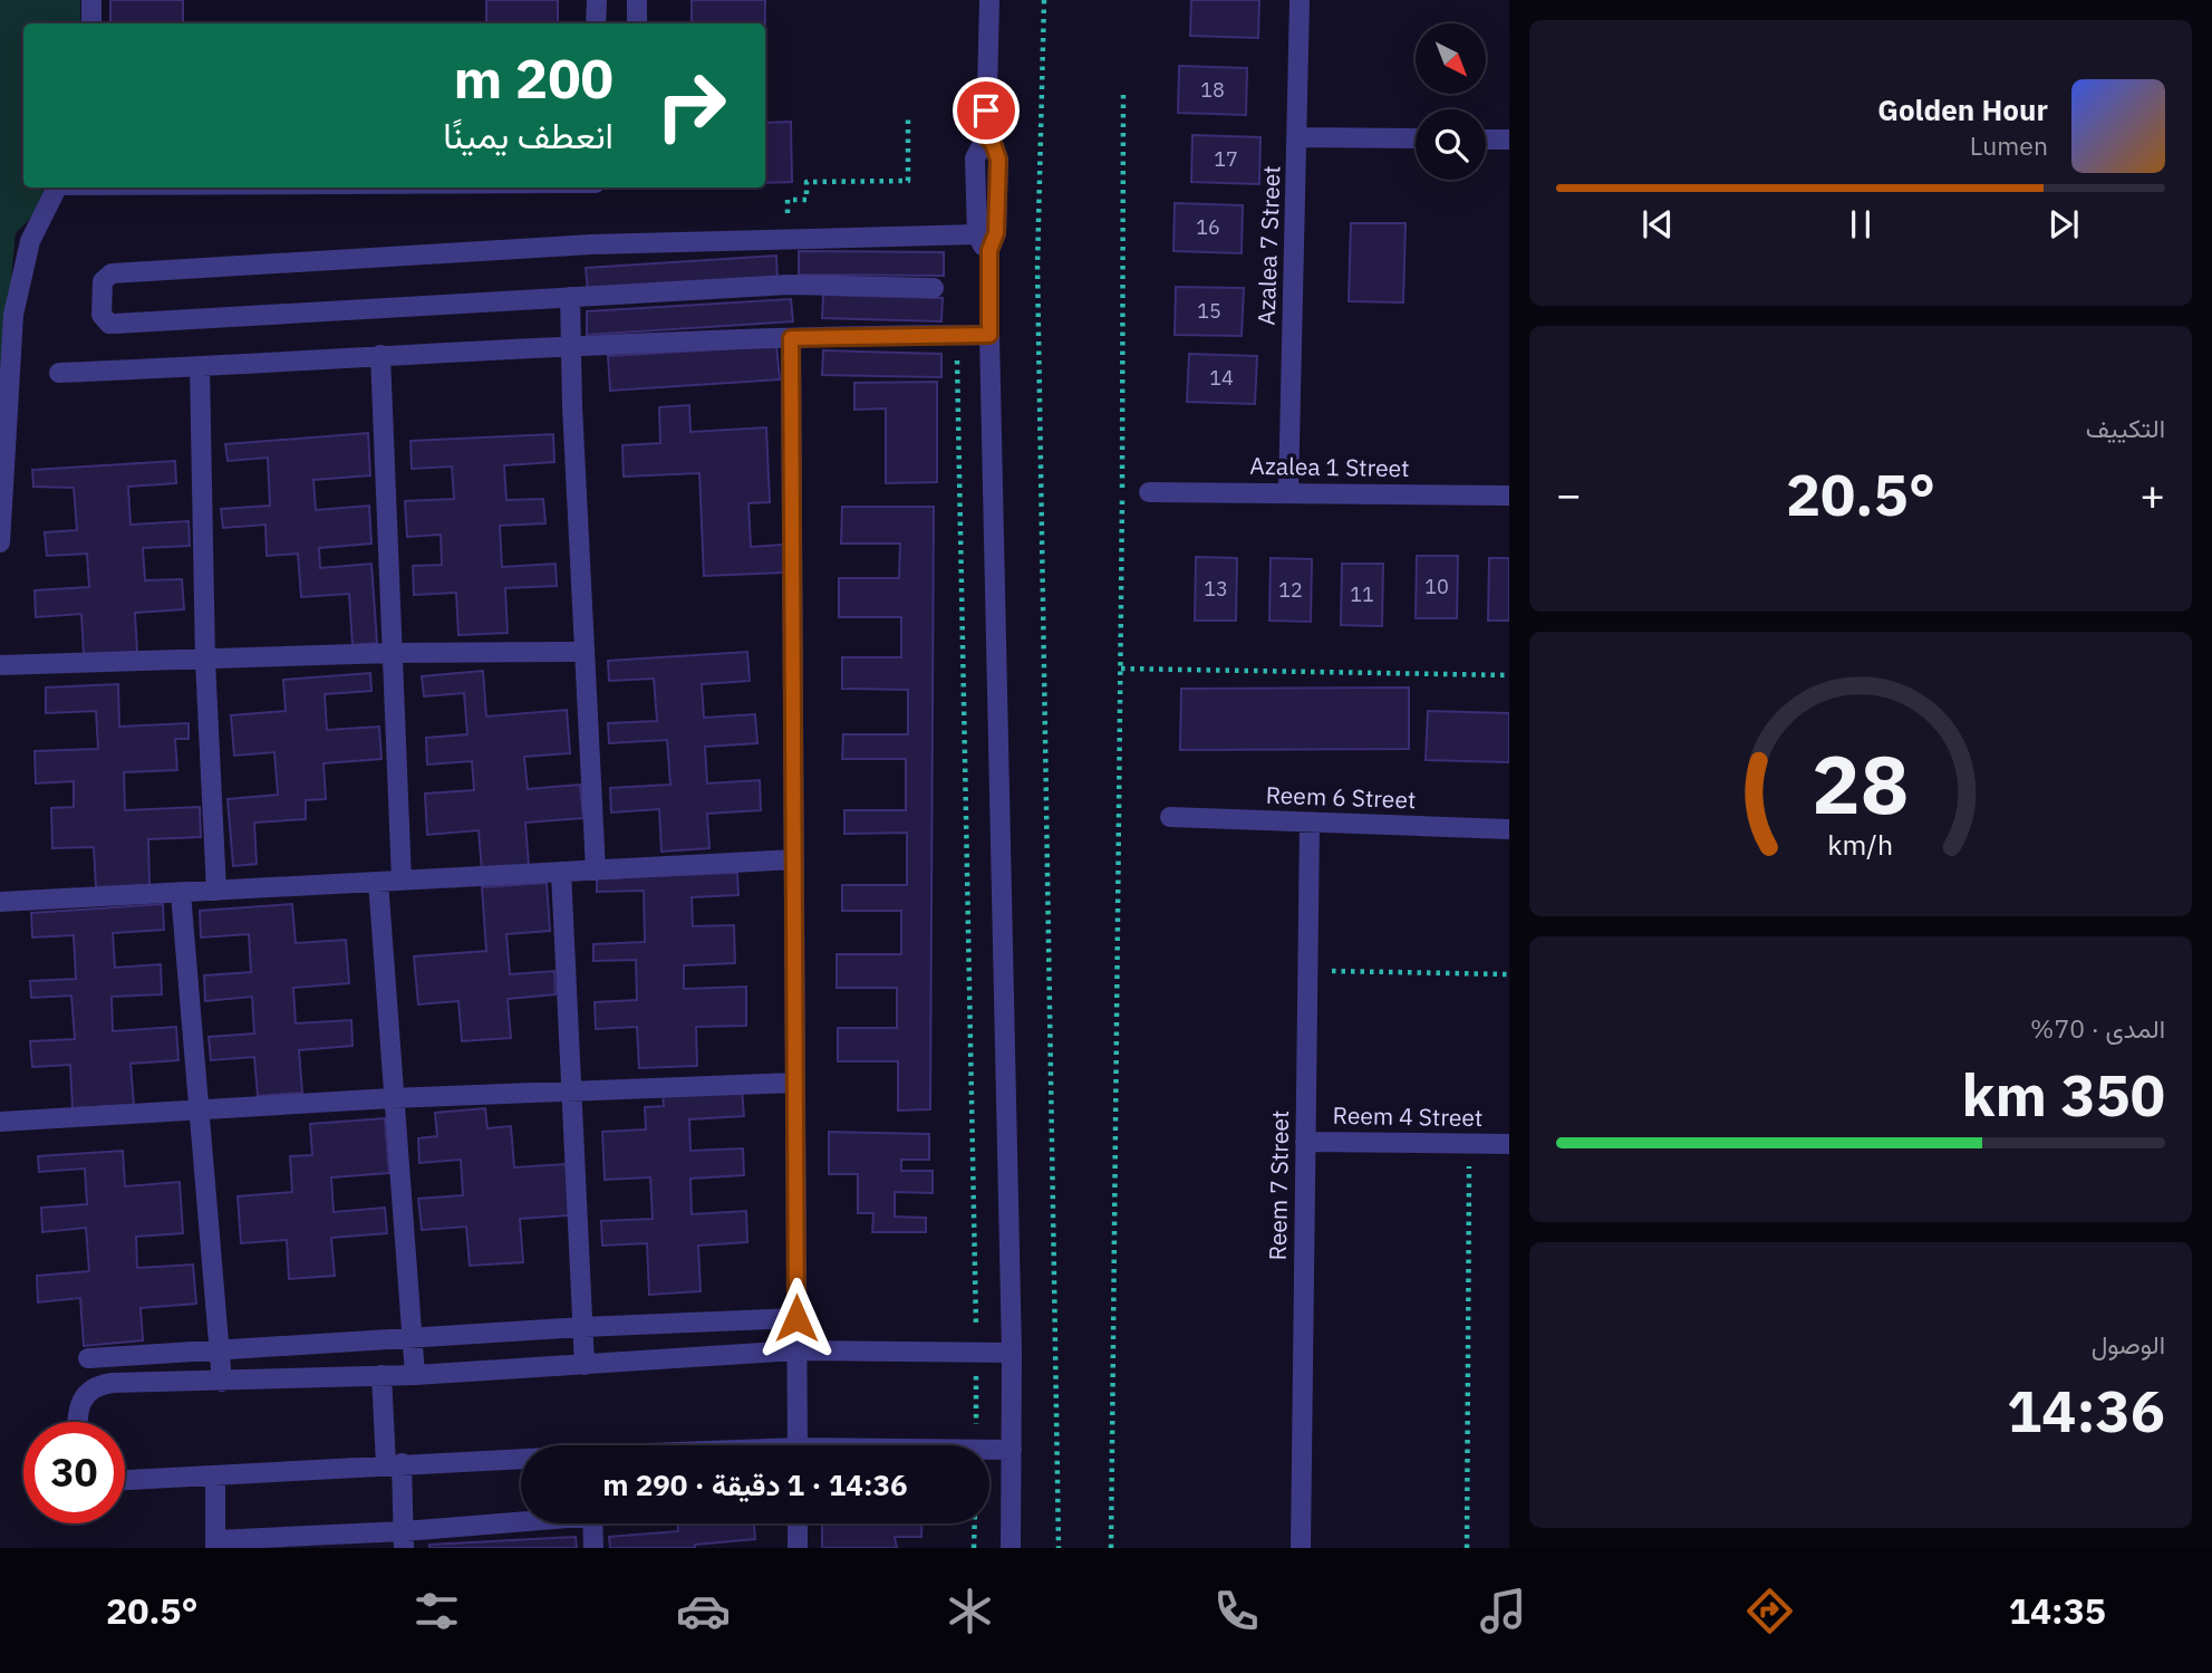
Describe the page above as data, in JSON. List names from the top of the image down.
{
  "streets": {
    "street": [
      "Azalea 7 Street",
      "Azalea 1 Street",
      "Reem 6 Street",
      "Reem 4 Street",
      "Reem 7 Street"
    ]
  },
  "crossings": [
    ["Azalea 7 Street", "Azalea 1 Street"],
    ["Reem 6 Street", "Reem 7 Street"],
    ["Reem 4 Street", "Reem 7 Street"]
  ],
  "house_numbers": [
    "18",
    "17",
    "16",
    "15",
    "14",
    "10",
    "13",
    "12",
    "11"
  ],
  "north": "bottom right",
  "page": {
    "turn": ["200 m", "انعطف يمينًا"],
    "song": ["Golden Hour", "Lumen"],
    "tile": [
      "التكييف",
      ["المدى · 70%", "350 km"],
      ["الوصول", "14:36"]
    ],
    "heat": ["−", "20.5°", "+"],
    "limit": "30",
    "trip": "14:36 · 1 دقيقة · 290 m",
    "tabs": ["14:35", "20.5°"],
    "gauge": ["28", "km/h"]
  }
}
